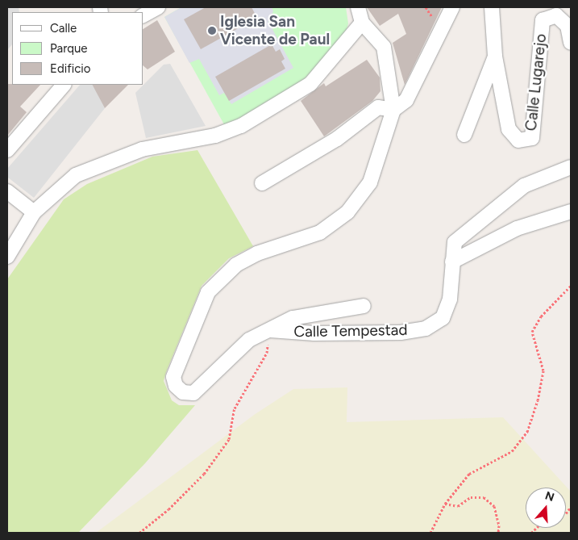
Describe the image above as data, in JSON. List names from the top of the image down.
{
  "streets": {
    "street": ["Calle Lugarejo", "Calle Tempestad"]
  },
  "places": ["Iglesia San Vicente de Paul"],
  "legend": ["Calle", "Parque", "Edificio"],
  "north": "top"
}
